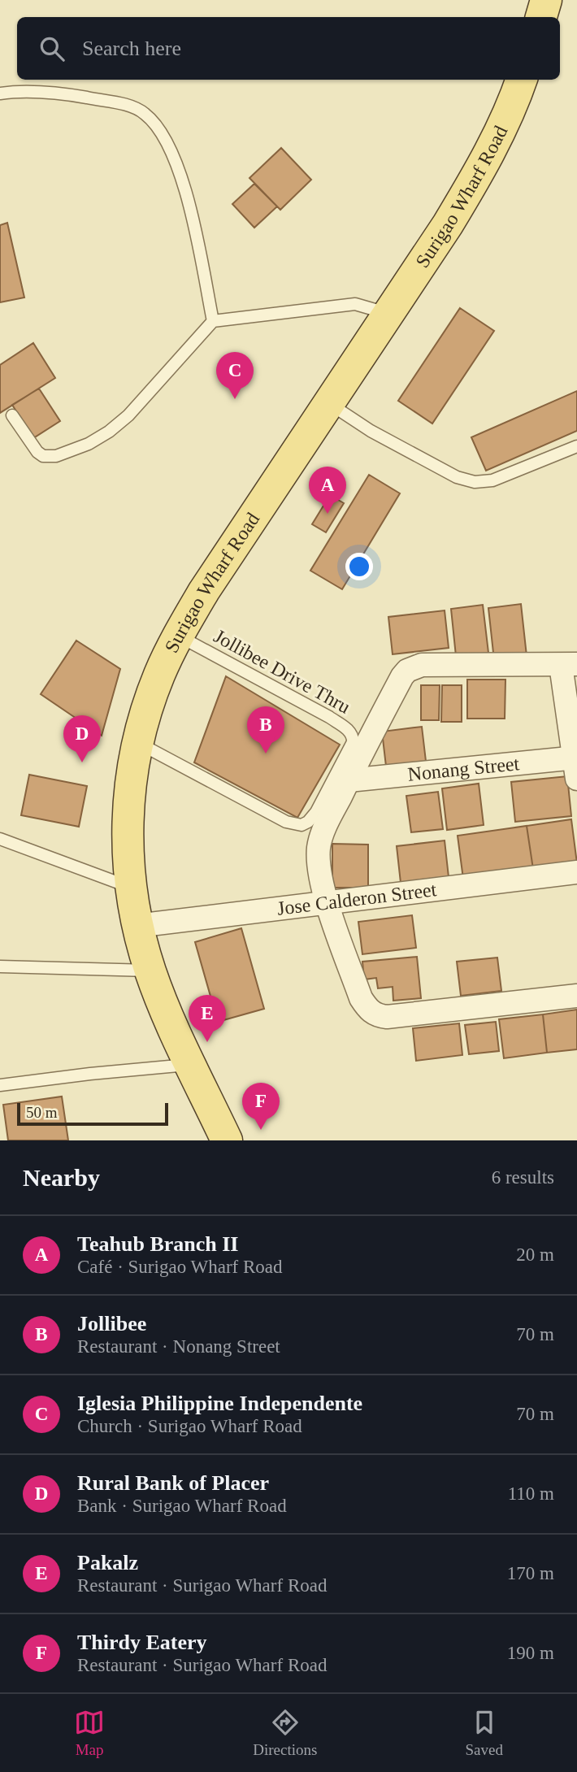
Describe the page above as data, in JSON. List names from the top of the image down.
{
  "streets": {
    "main road": ["Surigao Wharf Road"],
    "street": ["Nonang Street", "Jose Calderon Street"],
    "lane": ["Jollibee Drive Thru"]
  },
  "crossings": [
    ["Surigao Wharf Road", "Jollibee Drive Thru"],
    ["Surigao Wharf Road", "Jose Calderon Street"]
  ],
  "scale_bar": "50 m",
  "page": {
    "search": "Search here",
    "pins": [
      "C",
      "A",
      "B",
      "D",
      "E",
      "F"
    ],
    "scale": "50 m",
    "heading": ["Nearby", "6 results"],
    "list": [
      {
        "mark": "A",
        "name": "Teahub Branch II",
        "note": "Café · Surigao Wharf Road",
        "value": "20 m"
      },
      {
        "mark": "B",
        "name": "Jollibee",
        "note": "Restaurant · Nonang Street",
        "value": "70 m"
      },
      {
        "mark": "C",
        "name": "Iglesia Philippine Independente",
        "note": "Church · Surigao Wharf Road",
        "value": "70 m"
      },
      {
        "mark": "D",
        "name": "Rural Bank of Placer",
        "note": "Bank · Surigao Wharf Road",
        "value": "110 m"
      },
      {
        "mark": "E",
        "name": "Pakalz",
        "note": "Restaurant · Surigao Wharf Road",
        "value": "170 m"
      },
      {
        "mark": "F",
        "name": "Thirdy Eatery",
        "note": "Restaurant · Surigao Wharf Road",
        "value": "190 m"
      }
    ],
    "nav": ["Map", "Directions", "Saved"]
  }
}
